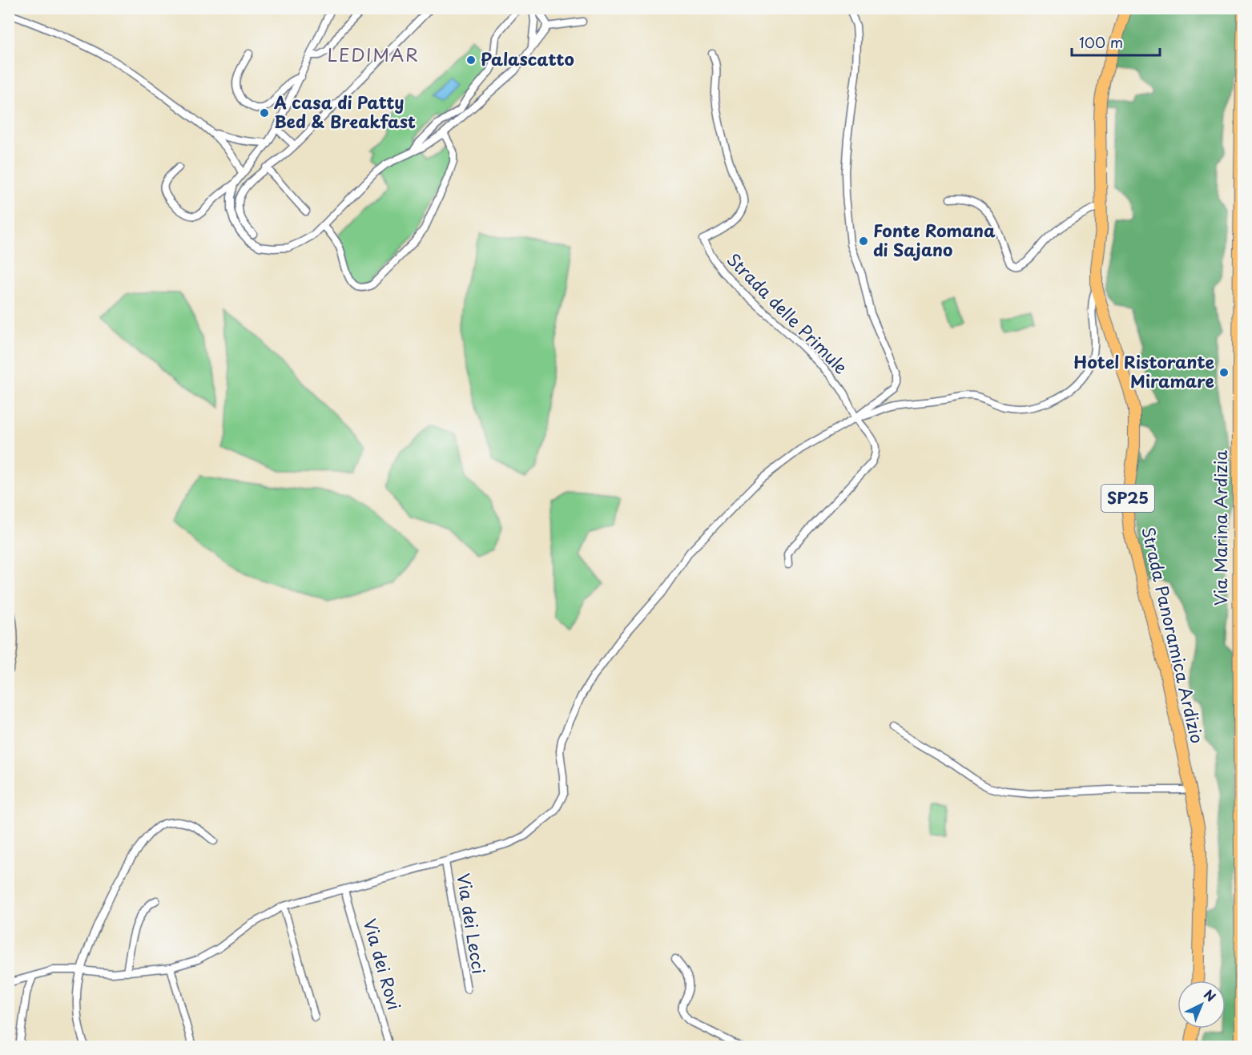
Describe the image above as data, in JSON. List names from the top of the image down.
{
  "streets": {
    "main road": ["SP25", "Via Marina Ardizia", "Strada Panoramica Ardizio"],
    "street": ["Strada delle Primule", "Via dei Lecci", "Via dei Rovi"]
  },
  "districts": ["LEDIMAR"],
  "places": [
    "Palascatto",
    "A casa di Patty Bed & Breakfast",
    "Fonte Romana di Sajano",
    "Hotel Ristorante Miramare"
  ],
  "scale_bar": "100 m",
  "north": "top right"
}
